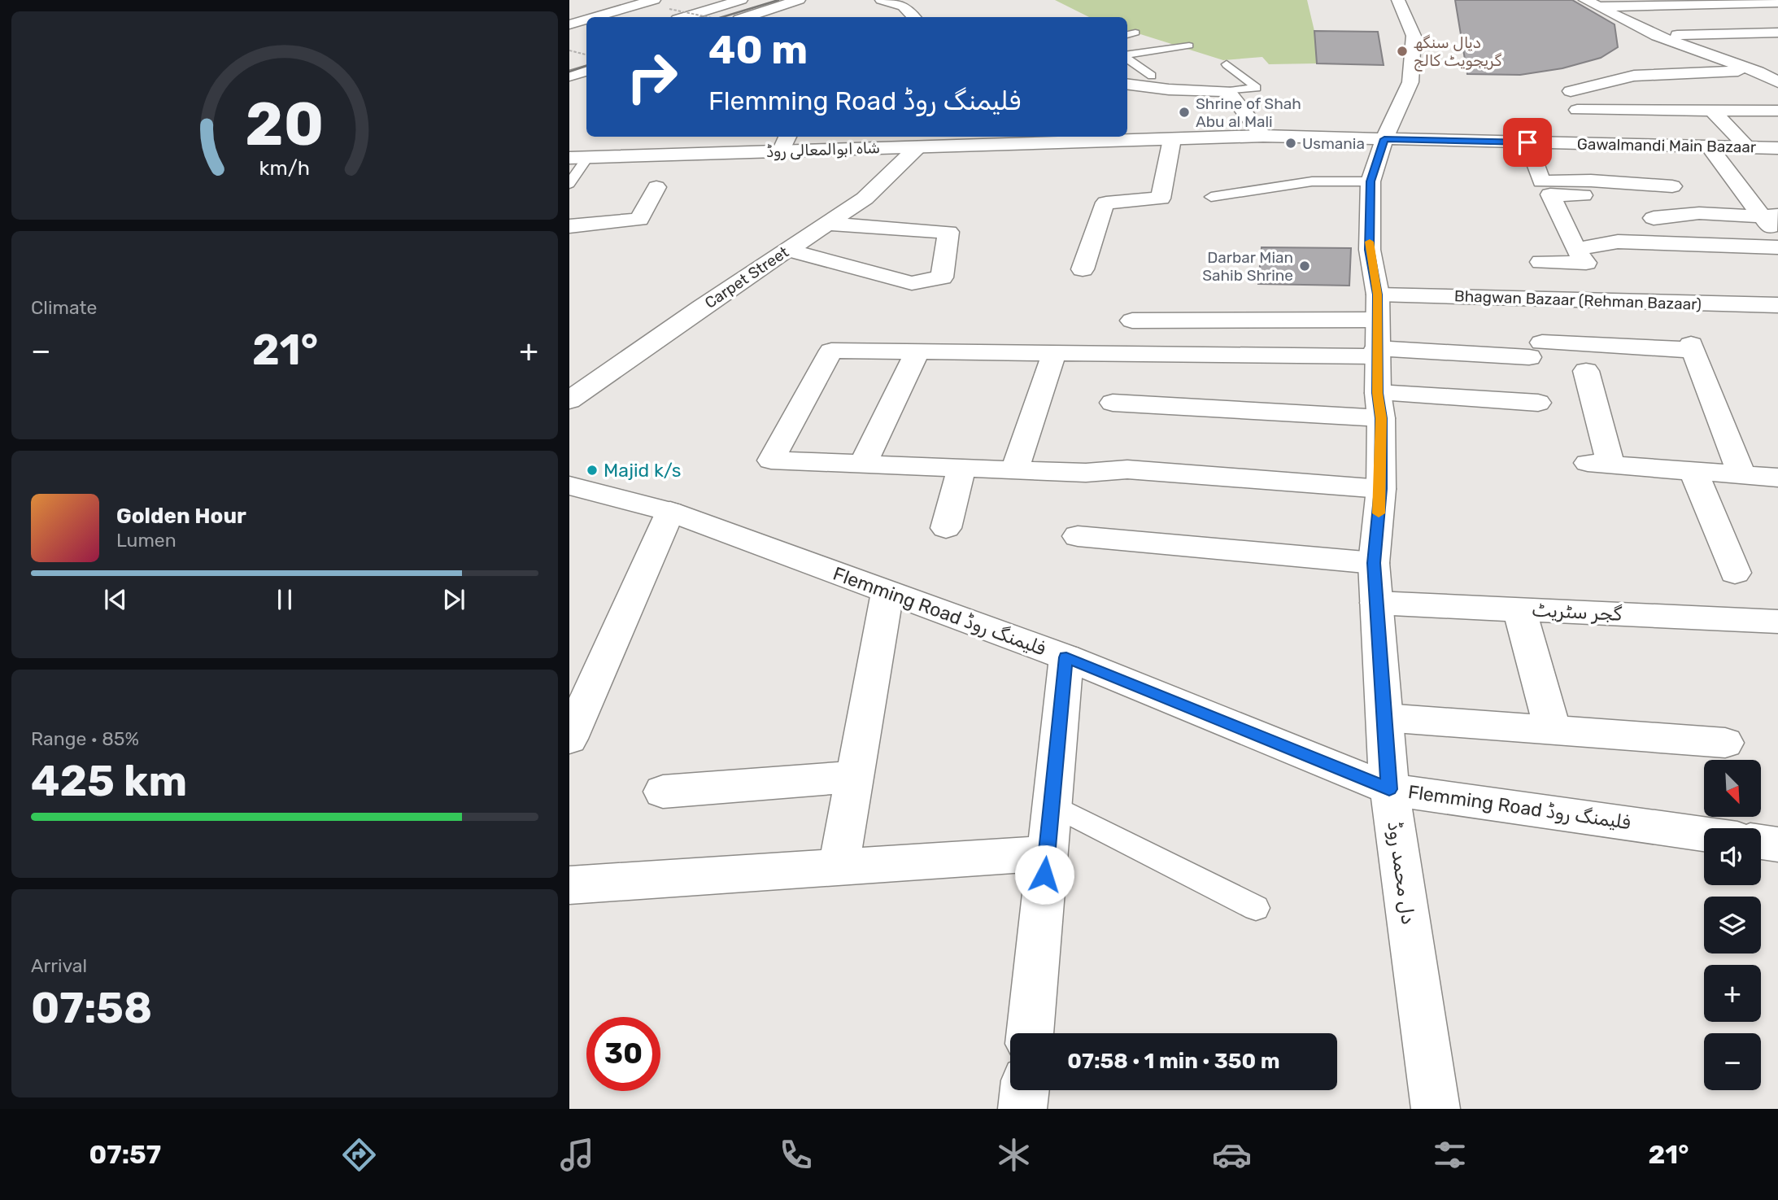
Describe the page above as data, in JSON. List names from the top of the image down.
{
  "streets": {
    "street": [
      "Gawalmandi Main Bazaar",
      "شاہ ابوالمعالی روڈ",
      "Carpet Street",
      "Bhagwan Bazaar (Rehman Bazaar)",
      "Flemming Road فلیمنگ روڈ",
      "گجر سٹریٹ",
      "دل محمد روڈ"
    ]
  },
  "crossings": [
    ["Gawalmandi Main Bazaar", "شاہ ابوالمعالی روڈ"],
    ["Gawalmandi Main Bazaar", "دل محمد روڈ"],
    ["شاہ ابوالمعالی روڈ", "Carpet Street"],
    ["شاہ ابوالمعالی روڈ", "دل محمد روڈ"],
    ["Bhagwan Bazaar (Rehman Bazaar)", "دل محمد روڈ"],
    ["Flemming Road فلیمنگ روڈ", "دل محمد روڈ"],
    ["گجر سٹریٹ", "دل محمد روڈ"]
  ],
  "places": [
    "دیال سنگھ گریجویٹ کالج",
    "Shrine of Shah Abu al Mali",
    "Usmania",
    "Darbar Mian Sahib Shrine",
    "Majid k/s"
  ],
  "north": "bottom right",
  "page": {
    "turn": ["40 m", "Flemming Road فلیمنگ روڈ"],
    "tile": [
      "Climate",
      ["Range · 85%", "425 km"],
      ["Arrival", "07:58"]
    ],
    "heat": ["−", "21°", "+"],
    "song": ["Golden Hour", "Lumen"],
    "map_buttons": ["+", "−"],
    "limit": "30",
    "trip": "07:58 · 1 min · 350 m",
    "tabs": ["07:57", "21°"],
    "gauge": ["20", "km/h"]
  }
}
